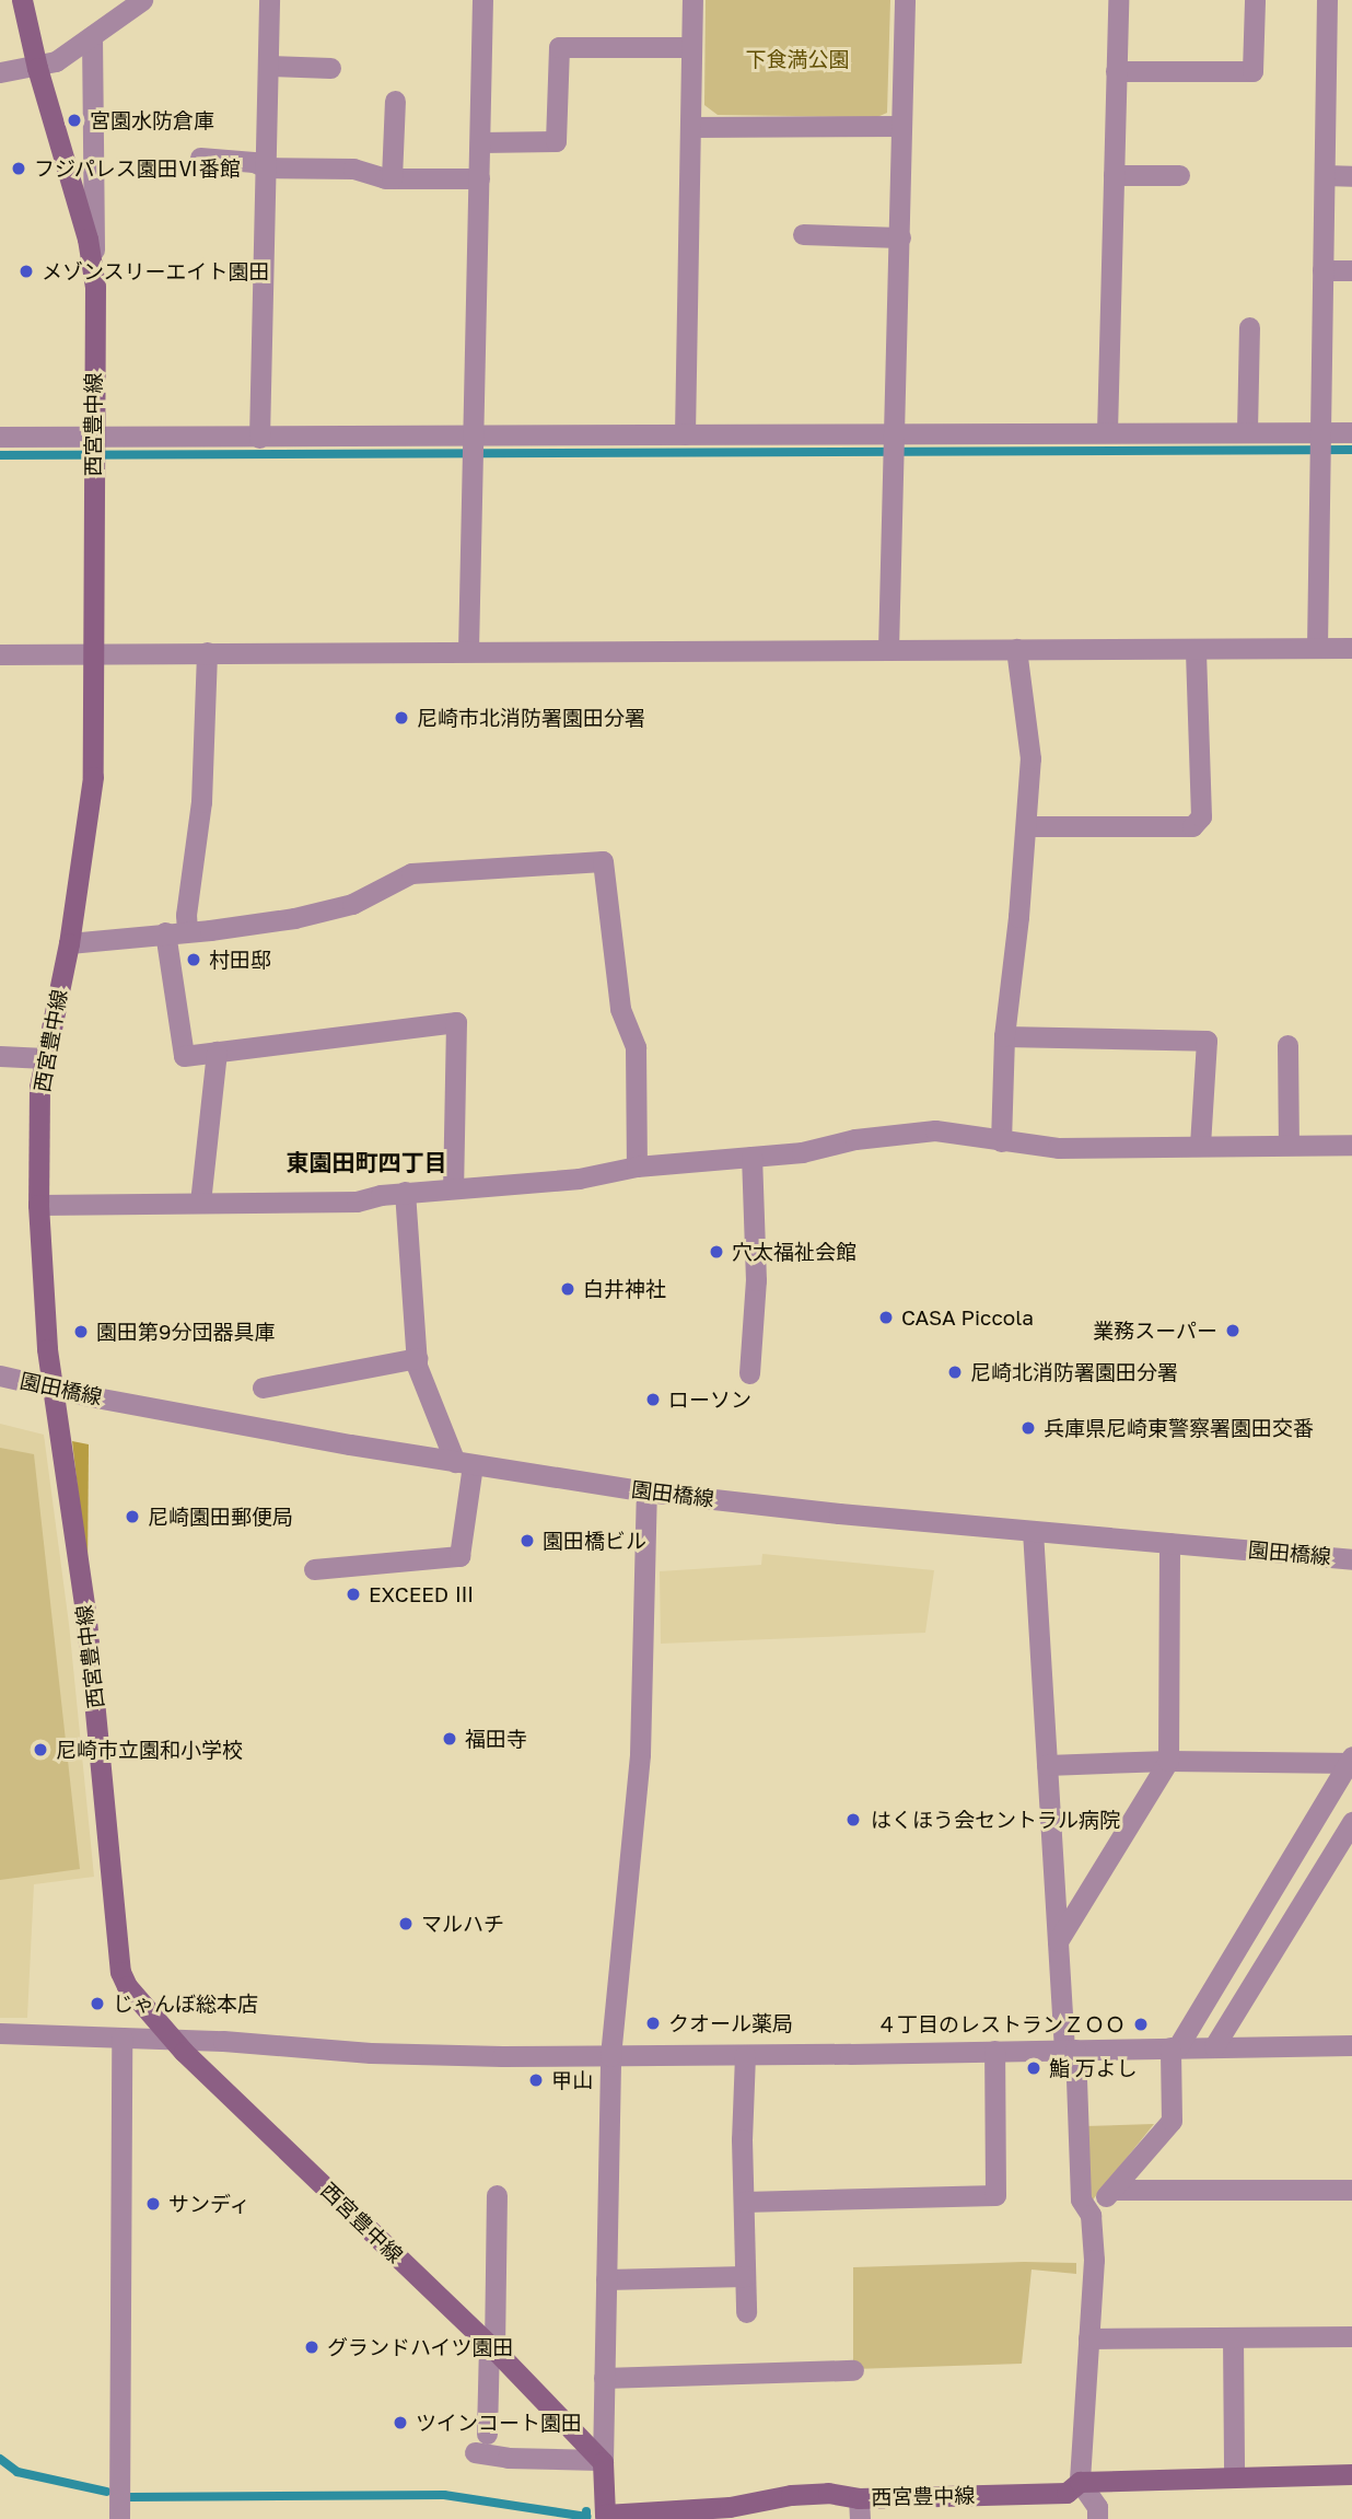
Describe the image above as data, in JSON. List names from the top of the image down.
{
  "streets": {
    "main road": ["西宮豊中線"],
    "street": ["園田橋線"]
  },
  "crossings": [
    ["西宮豊中線", "園田橋線"]
  ],
  "districts": ["東園田町四丁目"],
  "parks": ["下食満公園"],
  "places": [
    "宮園水防倉庫",
    "フジパレス園田Ⅵ番館",
    "メゾンスリーエイト園田",
    "尼崎市北消防署園田分署",
    "村田邸",
    "穴太福祉会館",
    "白井神社",
    "CASA Piccola",
    "業務スーパー",
    "園田第9分団器具庫",
    "尼崎北消防署園田分署",
    "ローソン",
    "兵庫県尼崎東警察署園田交番",
    "尼崎園田郵便局",
    "園田橋ビル",
    "EXCEED Ⅲ",
    "福田寺",
    "尼崎市立園和小学校",
    "はくほう会セントラル病院",
    "マルハチ",
    "じゃんぼ総本店",
    "クオール薬局",
    "４丁目のレストランＺＯＯ",
    "鮨 万よし",
    "甲山",
    "サンディ",
    "グランドハイツ園田",
    "ツインコート園田"
  ]
}
